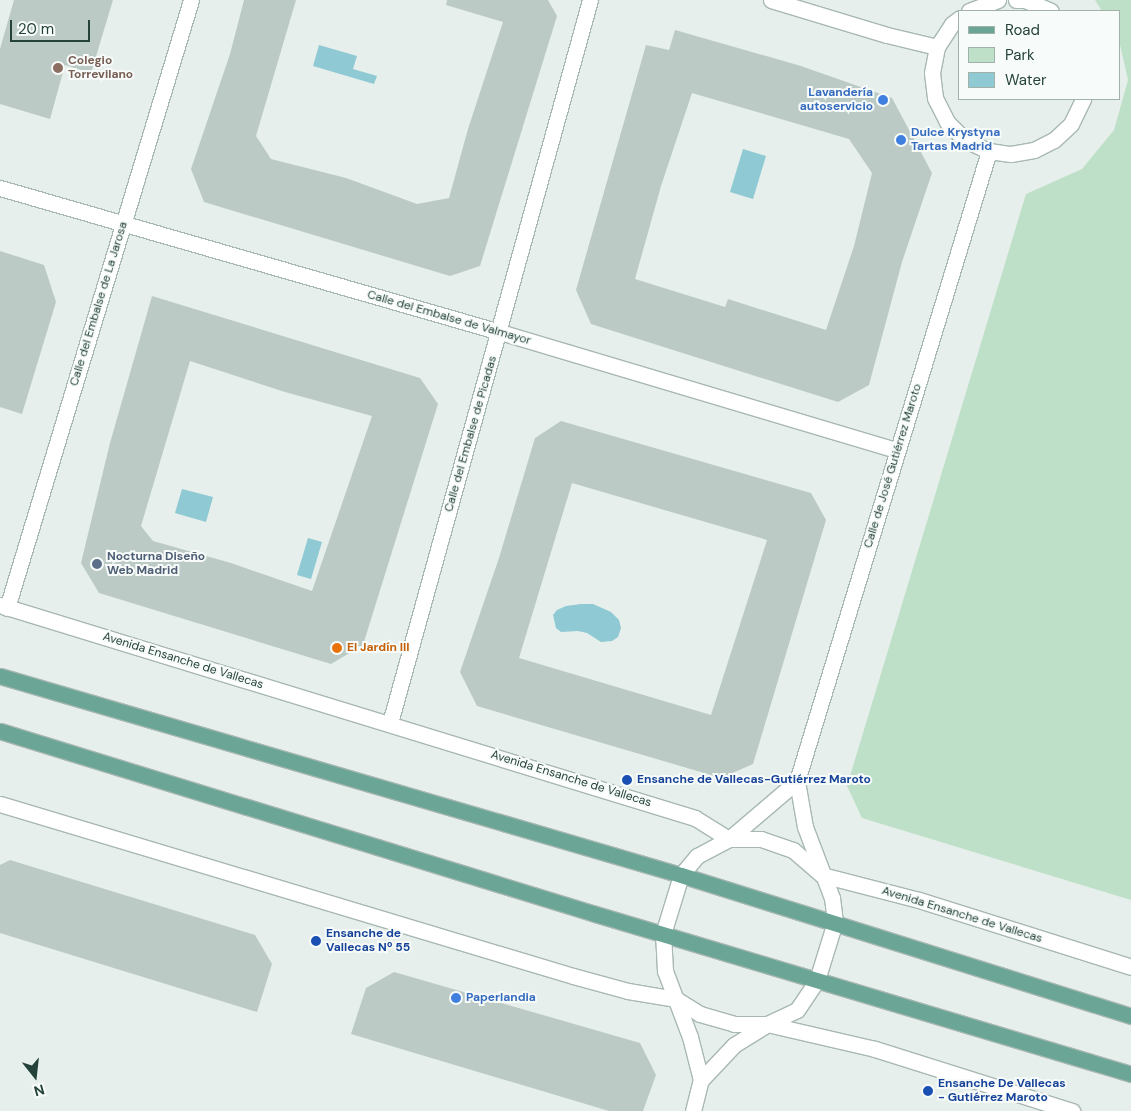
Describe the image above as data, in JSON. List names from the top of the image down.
{
  "streets": {
    "street": [
      "Calle del Embalse de La Jarosa",
      "Calle del Embalse de Valmayor",
      "Calle del Embalse de Picadas",
      "Calle de José Gutiérrez Maroto",
      "Avenida Ensanche de Vallecas"
    ]
  },
  "crossings": [
    ["Calle del Embalse de La Jarosa", "Calle del Embalse de Valmayor"],
    ["Calle del Embalse de La Jarosa", "Avenida Ensanche de Vallecas"],
    ["Calle del Embalse de Valmayor", "Calle del Embalse de Picadas"],
    ["Calle del Embalse de Valmayor", "Calle de José Gutiérrez Maroto"],
    ["Calle del Embalse de Picadas", "Avenida Ensanche de Vallecas"],
    ["Calle de José Gutiérrez Maroto", "Avenida Ensanche de Vallecas"]
  ],
  "places": [
    "Colegio Torrevilano",
    "Lavandería autoservicio",
    "Dulce Krystyna Tartas Madrid",
    "Nocturna Diseño Web Madrid",
    "El Jardín III",
    "Ensanche de Vallecas-Gutiérrez Maroto",
    "Ensanche de Vallecas Nº 55",
    "Paperlandia",
    "Ensanche De Vallecas - Gutiérrez Maroto"
  ],
  "legend": ["Road", "Park", "Water"],
  "scale_bar": "20 m",
  "north": "bottom"
}
